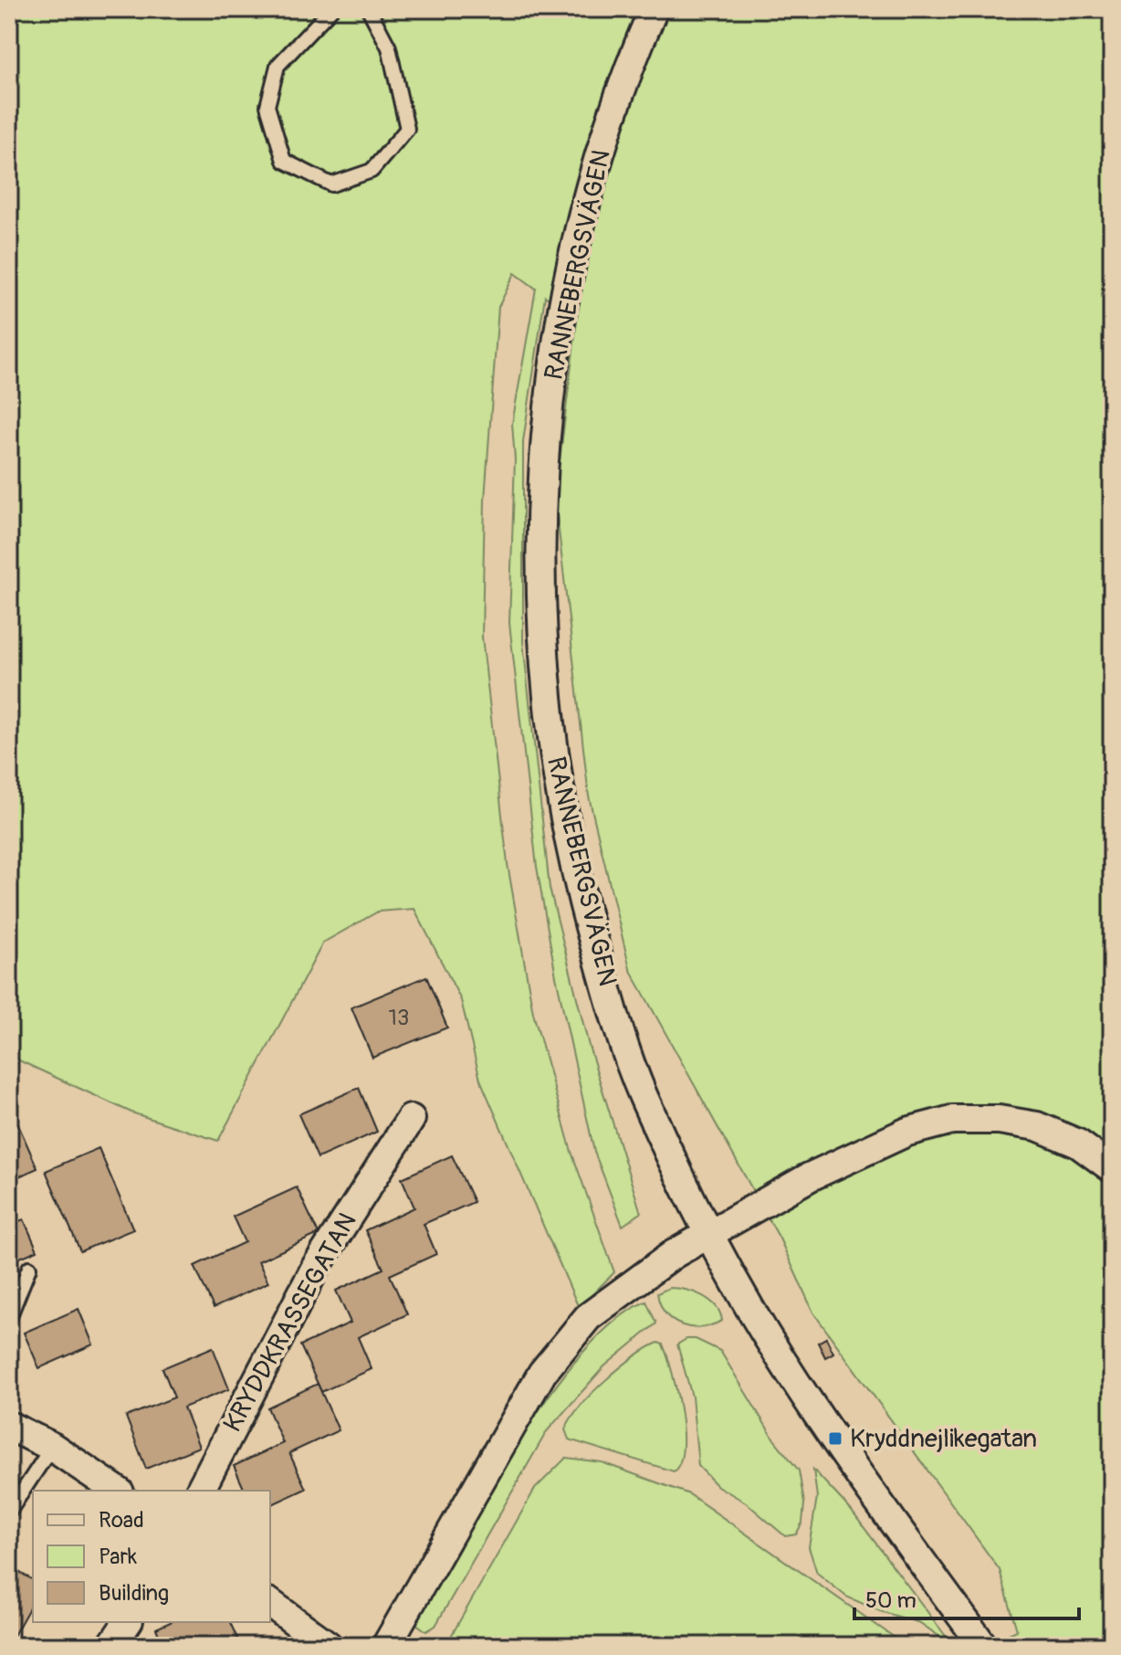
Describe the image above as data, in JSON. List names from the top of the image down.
{
  "streets": {
    "street": ["RANNEBERGSVÄGEN", "KRYDDKRASSEGATAN"]
  },
  "places": {
    "transit": ["Kryddnejlikegatan"]
  },
  "house_numbers": ["13"],
  "legend": ["Road", "Park", "Building"],
  "scale_bar": "50 m"
}
